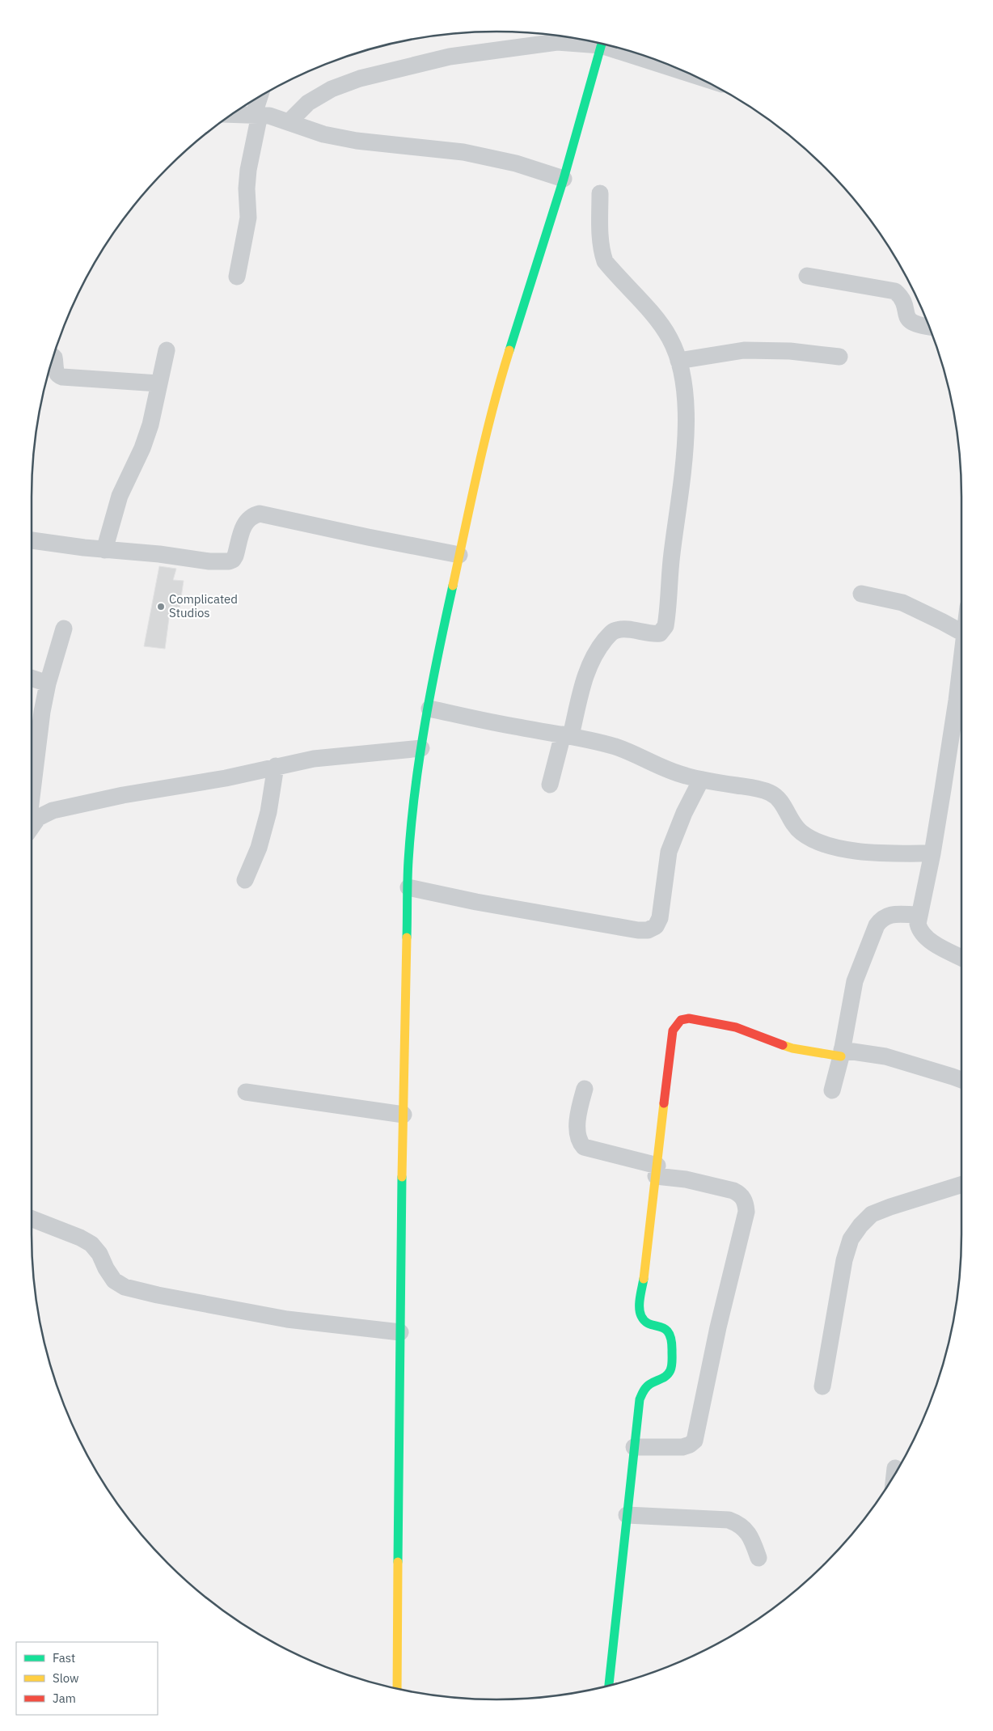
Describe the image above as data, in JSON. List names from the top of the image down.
{
  "places": ["Complicated Studios"],
  "legend": ["Fast", "Slow", "Jam"]
}
